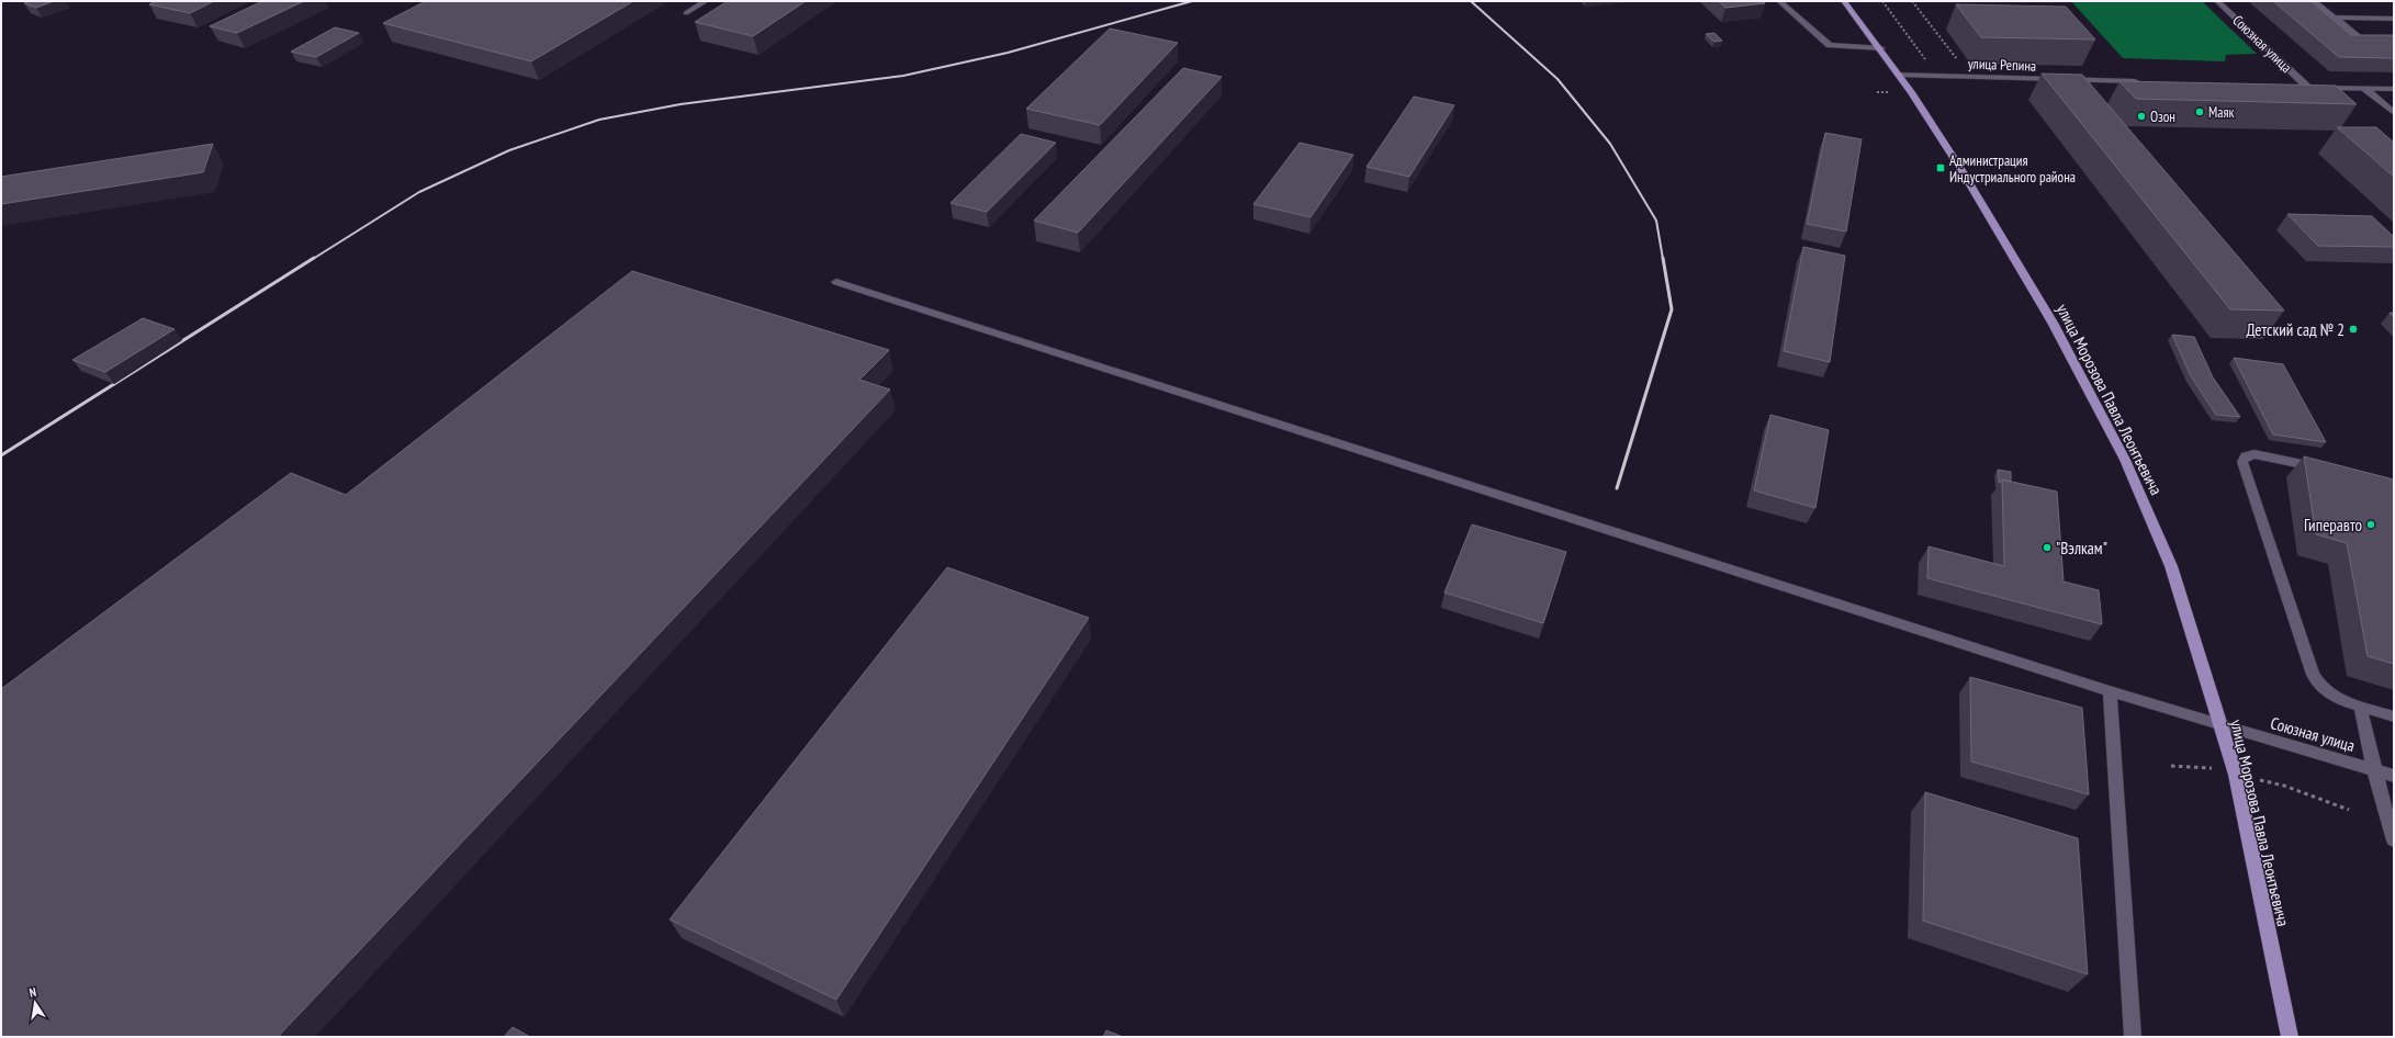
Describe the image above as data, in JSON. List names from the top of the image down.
{
  "streets": {
    "main road": ["улица Морозова Павла Леонтьевича"],
    "street": ["Союзная улица", "улица Репина"]
  },
  "crossings": [
    ["Союзная улица", "улица Морозова Павла Леонтьевича"],
    ["улица Репина", "улица Морозова Павла Леонтьевича"]
  ],
  "places": {
    "other": [
      "Маяк",
      "Озон",
      "Детский сад № 2",
      "Гиперавто",
      "\"Вэлкам\""
    ],
    "transit": ["Администрация Индустриального района"]
  },
  "north": "top"
}
